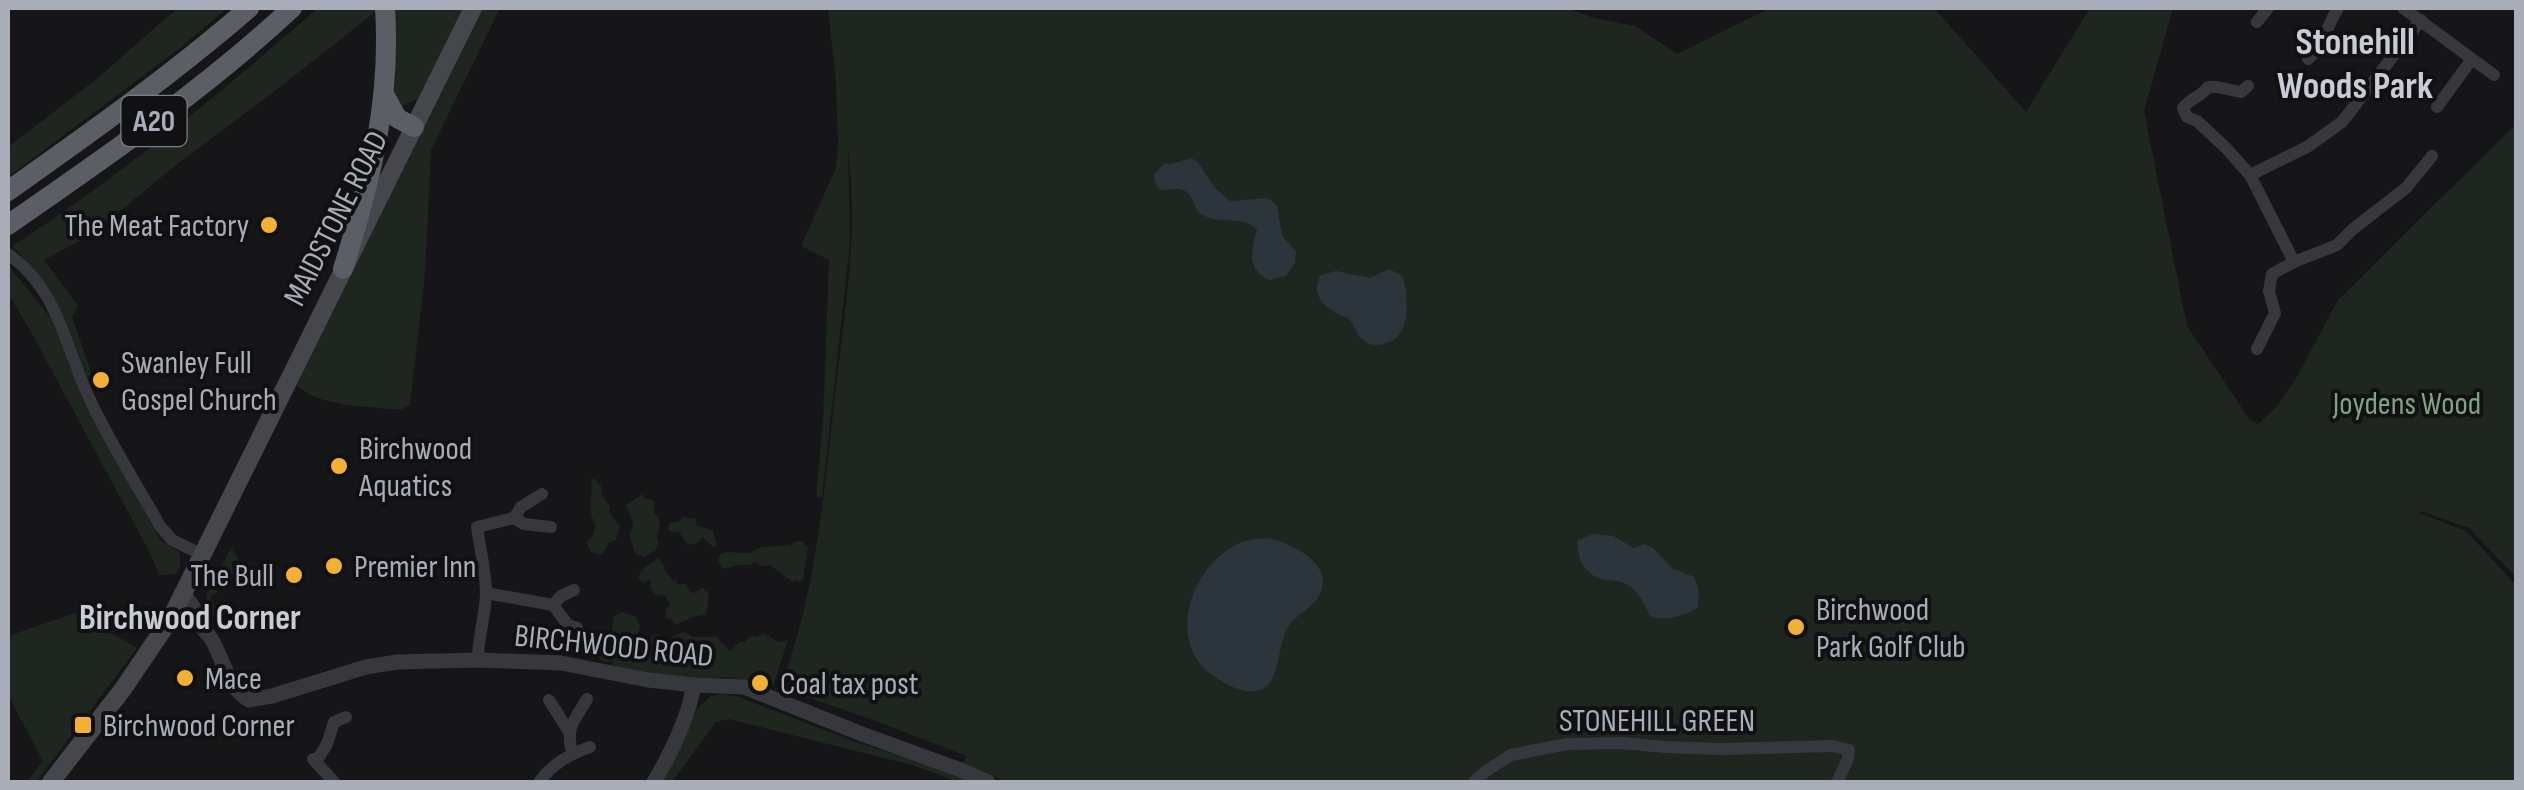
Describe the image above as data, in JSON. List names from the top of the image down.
{
  "streets": {
    "highway": ["A20"],
    "main road": ["MAIDSTONE ROAD"],
    "street": ["BIRCHWOOD ROAD", "STONEHILL GREEN"]
  },
  "crossings": [
    ["MAIDSTONE ROAD", "BIRCHWOOD ROAD"]
  ],
  "districts": ["Stonehill Woods Park", "Birchwood Corner"],
  "parks": ["Joydens Wood"],
  "places": {
    "other": [
      "The Meat Factory",
      "Swanley Full Gospel Church",
      "Birchwood Aquatics",
      "Premier Inn",
      "The Bull",
      "Birchwood Park Golf Club",
      "Mace",
      "Coal tax post"
    ],
    "transit": ["Birchwood Corner"]
  }
}
